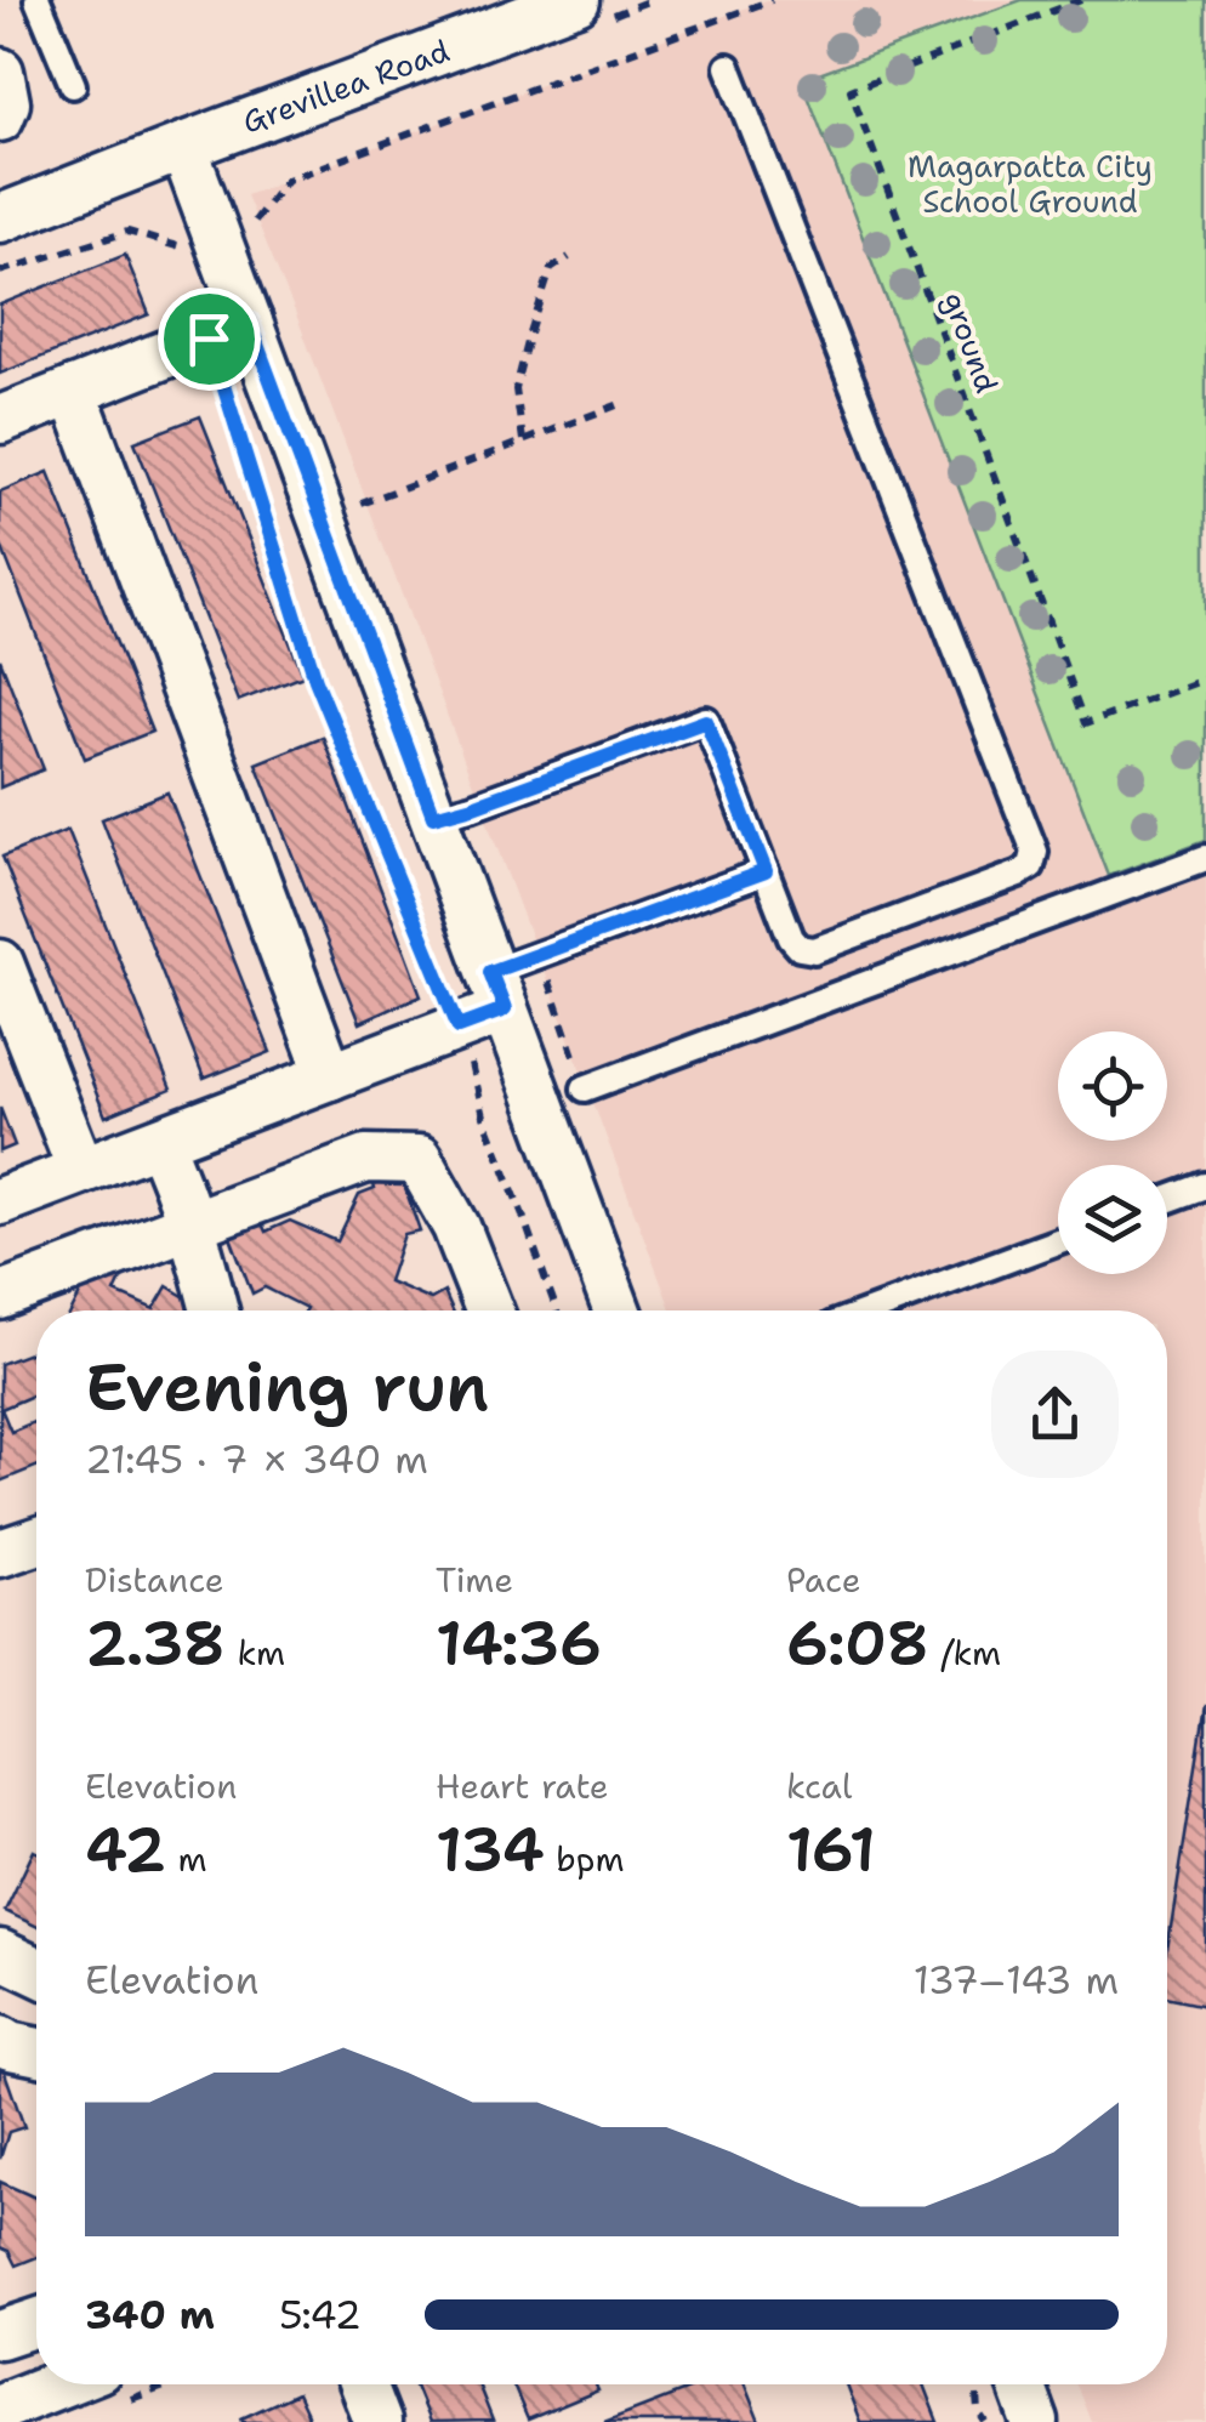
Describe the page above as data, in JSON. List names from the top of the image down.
{
  "streets": {
    "street": ["Grevillea Road"],
    "path": ["ground"]
  },
  "parks": ["Magarpatta City School Ground"],
  "page": {
    "heading": ["Evening run", "21:45 · 7 × 340 m"],
    "stats": [
      ["Distance", "2.38 km"],
      ["Time", "14:36"],
      ["Pace", "6:08 /km"],
      ["Elevation", "42 m"],
      ["Heart rate", "134 bpm"],
      ["kcal", "161"]
    ],
    "chart": ["Elevation", "137–143 m"],
    "list": [
      {
        "name": "340 m",
        "note": "5:42"
      }
    ]
  }
}
